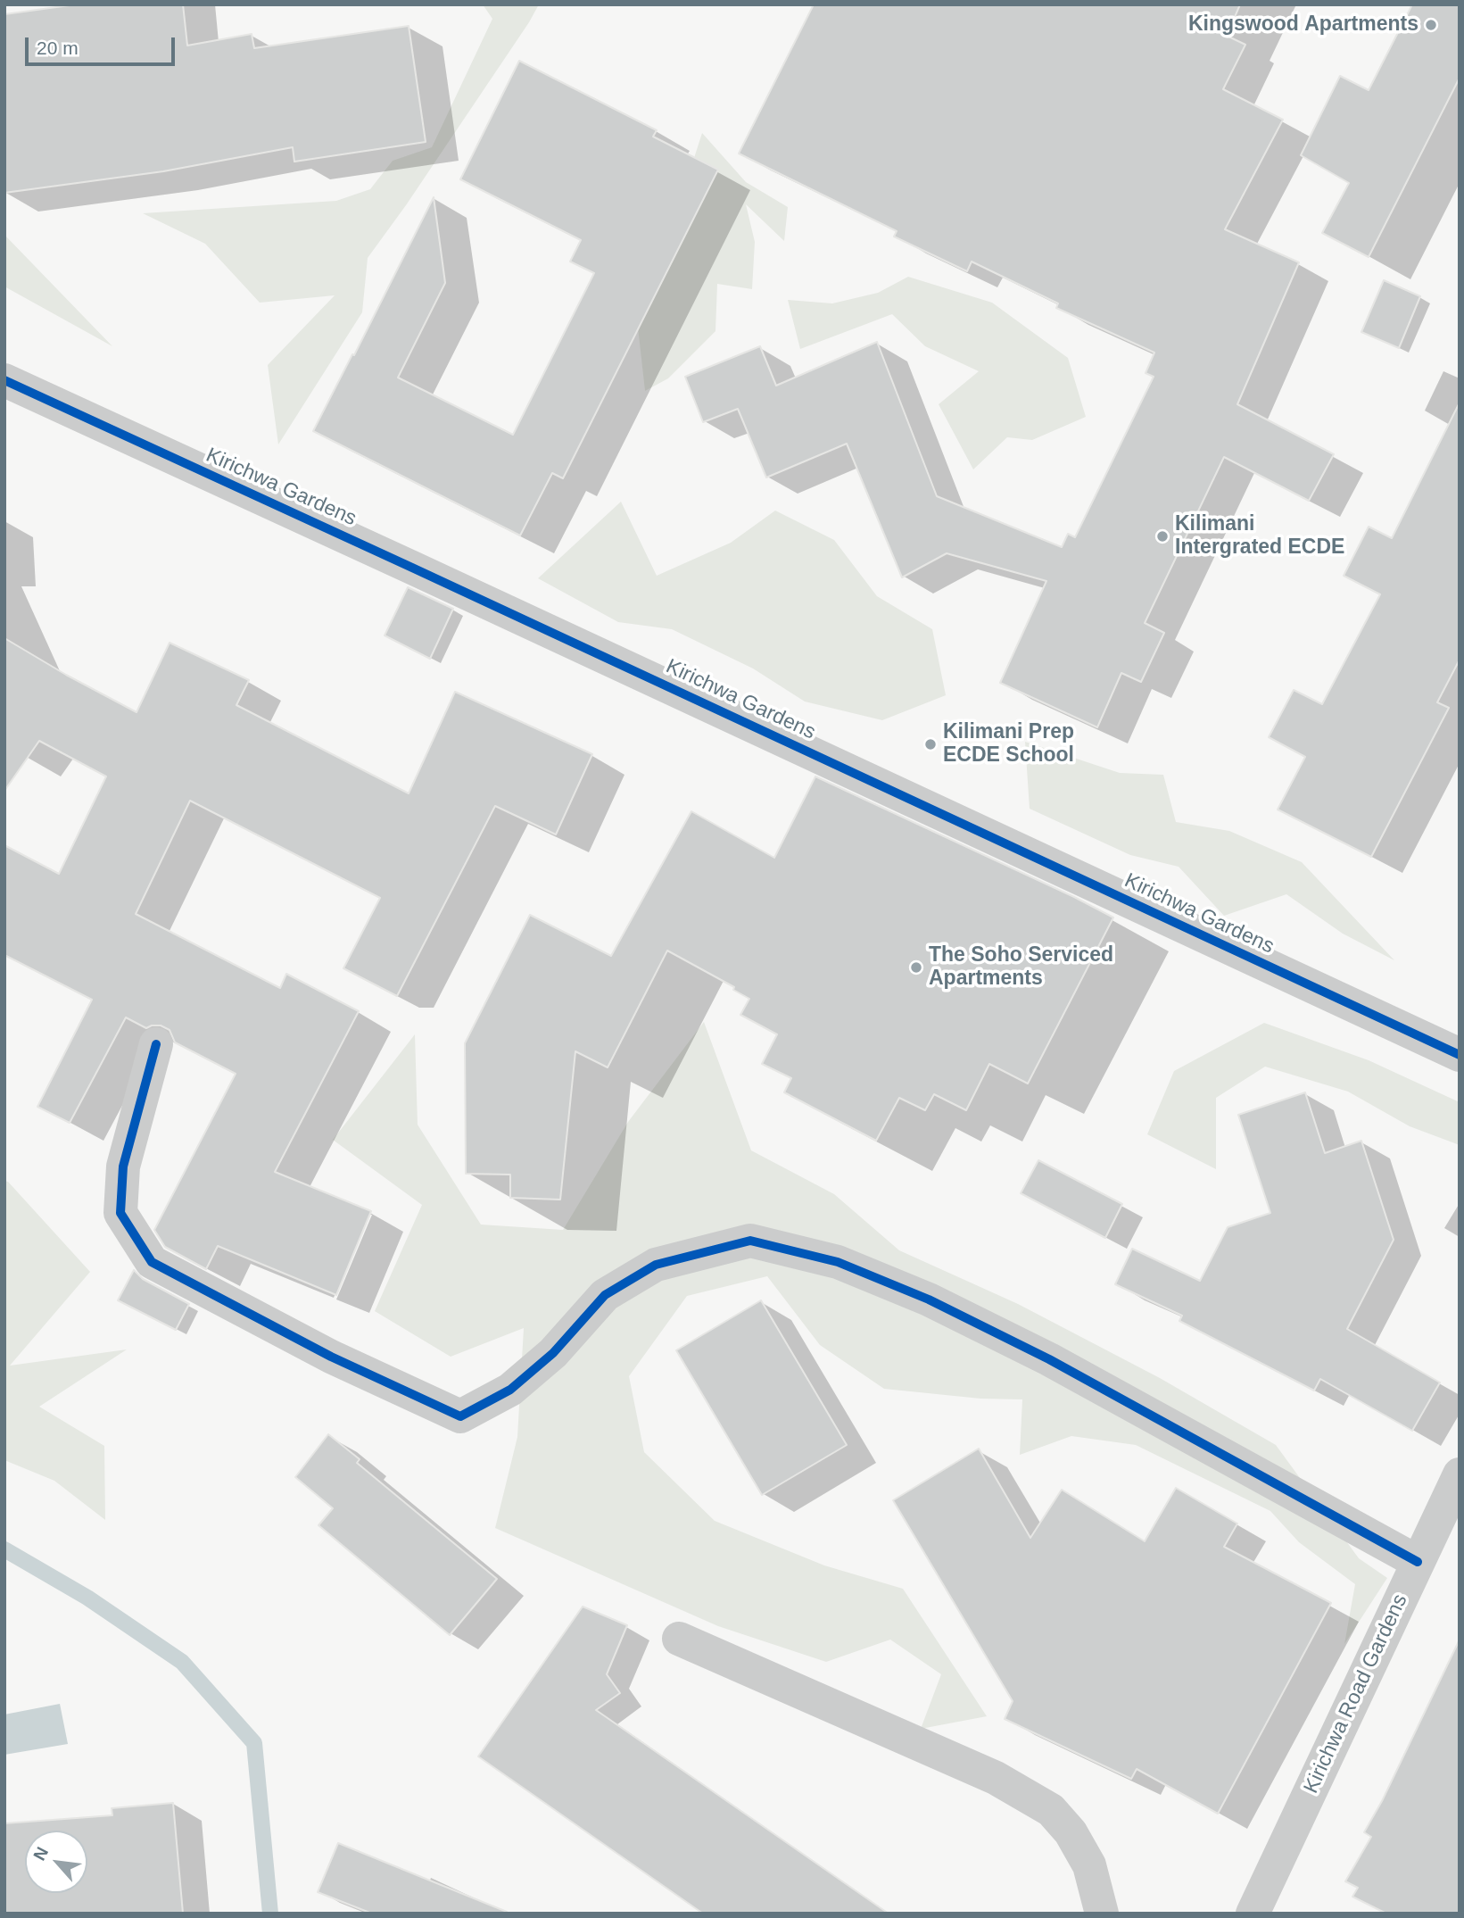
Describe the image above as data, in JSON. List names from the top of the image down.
{
  "streets": {
    "street": ["Kirichwa Gardens", "Kirichwa Road Gardens"]
  },
  "places": [
    "Kingswood Apartments",
    "Kilimani Intergrated ECDE",
    "Kilimani Prep ECDE School",
    "The Soho Serviced Apartments"
  ],
  "scale_bar": "20 m",
  "north": "top left"
}
